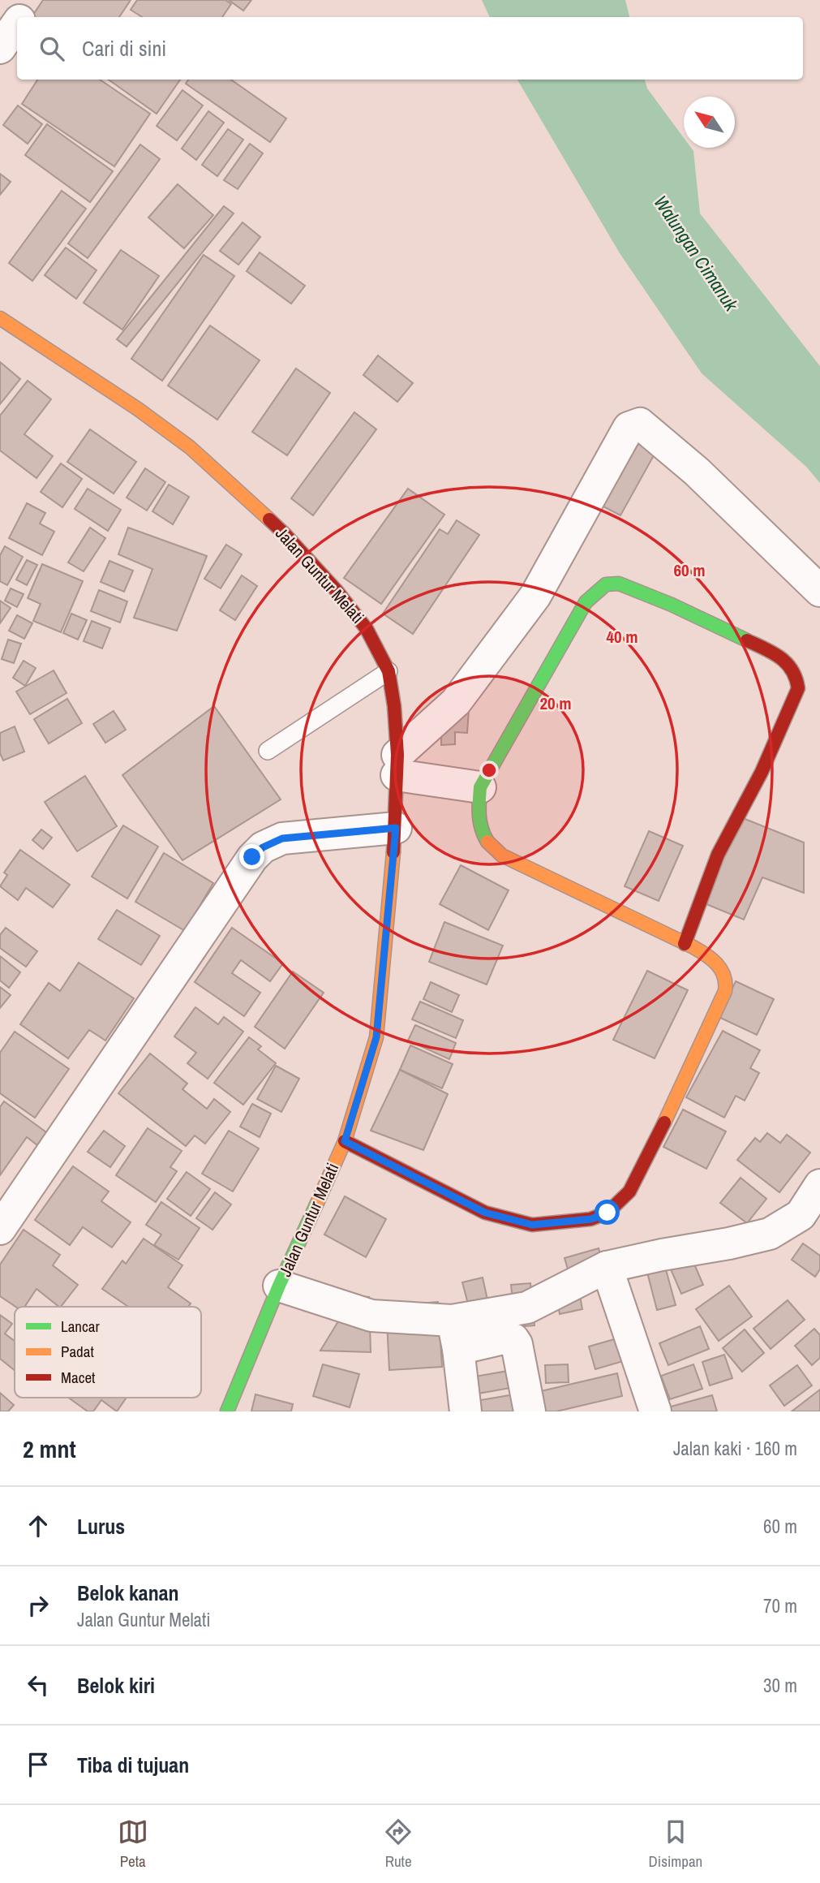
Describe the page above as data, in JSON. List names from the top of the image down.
{
  "streets": {
    "street": ["Jalan Guntur Melati"]
  },
  "water": ["Walungan Cimanuk"],
  "legend": ["Lancar", "Padat", "Macet"],
  "north": "top left",
  "page": {
    "search": "Cari di sini",
    "heading": ["2 mnt", "Jalan kaki · 160 m"],
    "list": [
      ["Lurus", "60 m"],
      ["Belok kanan", "Jalan Guntur Melati", "70 m"],
      ["Belok kiri", "30 m"],
      "Tiba di tujuan"
    ],
    "nav": ["Peta", "Rute", "Disimpan"]
  },
  "rings": ["60 m", "40 m", "20 m"]
}
